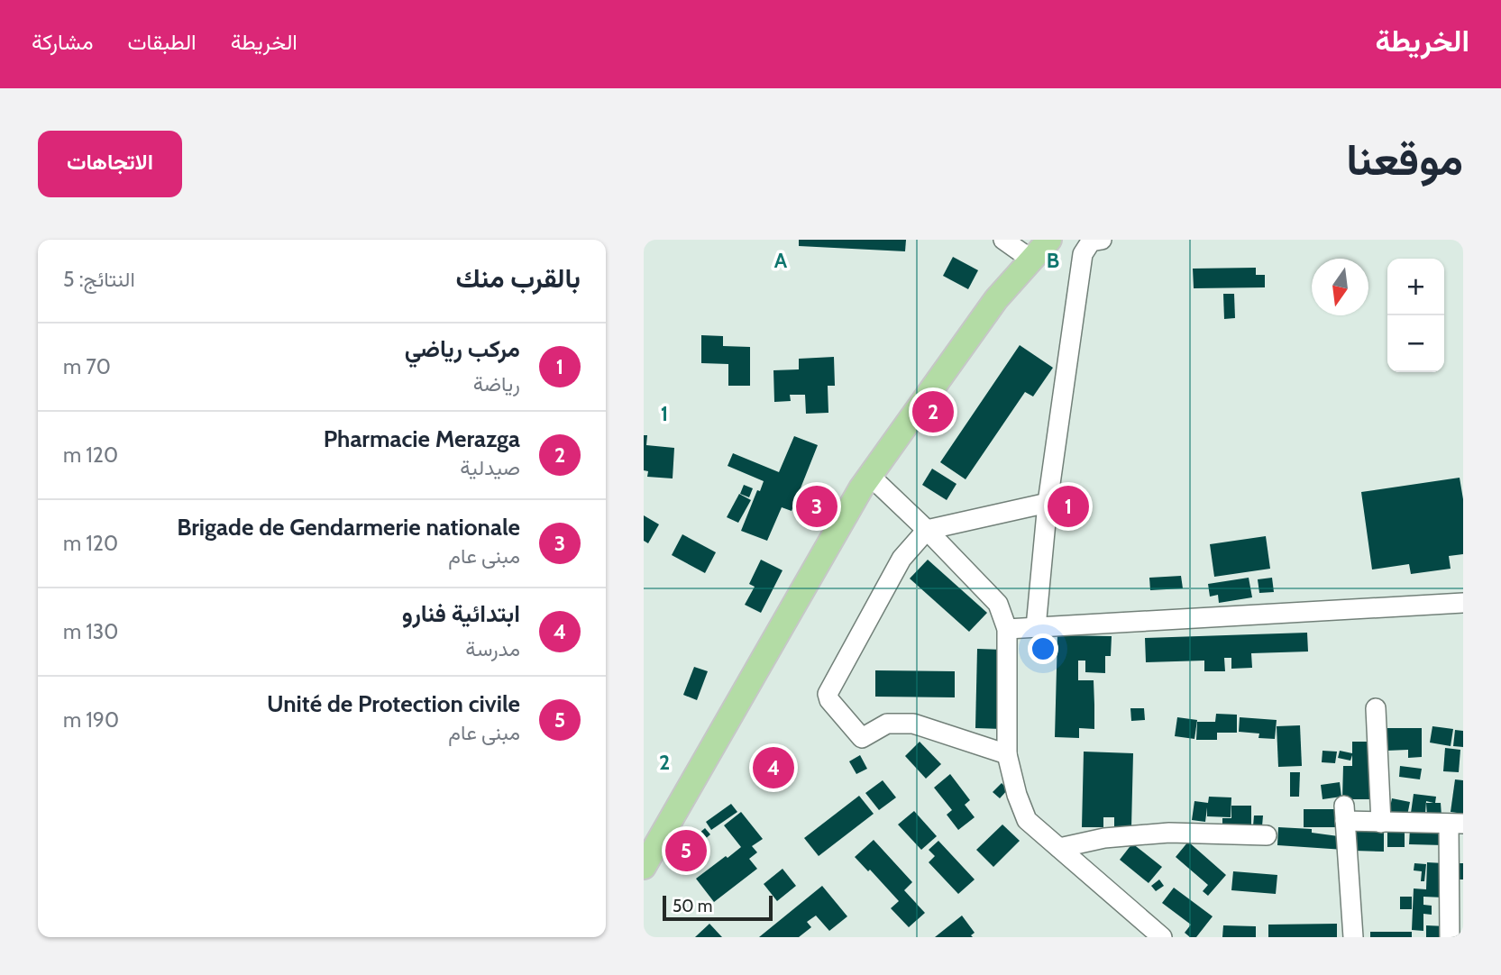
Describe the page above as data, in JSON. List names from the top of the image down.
{
  "scale_bar": "50 m",
  "north": "bottom",
  "page": {
    "header": "الخريطة",
    "nav": ["الخريطة", "الطبقات", "مشاركة"],
    "title": "موقعنا",
    "buttons": "الاتجاهات",
    "heading": ["بالقرب منك", "النتائج: 5"],
    "map_buttons": ["+", "−"],
    "list": [
      {
        "mark": "1",
        "name": "مركب رياضي",
        "note": "رياضة",
        "value": "70 m"
      },
      {
        "mark": "2",
        "name": "Pharmacie Merazga",
        "note": "صيدلية",
        "value": "120 m"
      },
      {
        "mark": "3",
        "name": "Brigade de Gendarmerie nationale",
        "note": "مبنى عام",
        "value": "120 m"
      },
      {
        "mark": "4",
        "name": "ابتدائية فنارو",
        "note": "مدرسة",
        "value": "130 m"
      },
      {
        "mark": "5",
        "name": "Unité de Protection civile",
        "note": "مبنى عام",
        "value": "190 m"
      }
    ],
    "pins": [
      "2",
      "1",
      "3",
      "4",
      "5"
    ],
    "scale": "50 m"
  },
  "grid": {
    "columns": ["A", "B"],
    "rows": ["1", "2"]
  }
}
